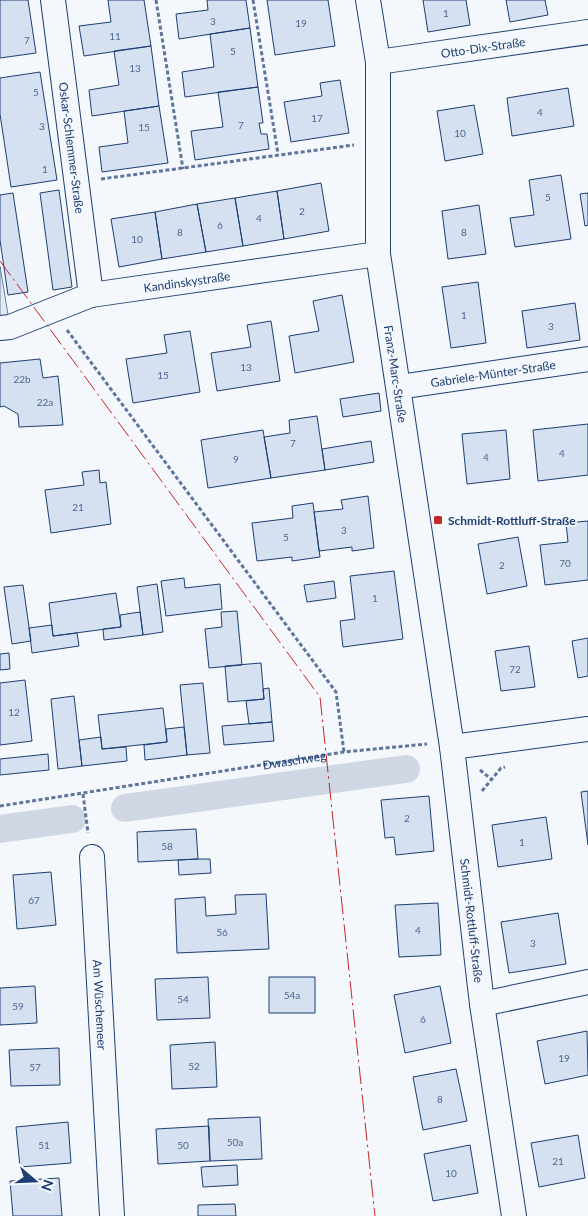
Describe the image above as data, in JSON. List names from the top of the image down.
{
  "streets": {
    "street": [
      "Otto-Dix-Straße",
      "Oskar-Schlemmer-Straße",
      "Kandinskystraße",
      "Gabriele-Münter-Straße",
      "Franz-Marc-Straße",
      "Schmidt-Rottluff-Straße",
      "Am Wüschemeer"
    ],
    "path": ["Dwaschweg"]
  },
  "crossings": [
    ["Otto-Dix-Straße", "Franz-Marc-Straße"],
    ["Oskar-Schlemmer-Straße", "Kandinskystraße"],
    ["Kandinskystraße", "Franz-Marc-Straße"],
    ["Gabriele-Münter-Straße", "Franz-Marc-Straße"],
    ["Franz-Marc-Straße", "Dwaschweg"],
    ["Franz-Marc-Straße", "Schmidt-Rottluff-Straße"],
    ["Dwaschweg", "Schmidt-Rottluff-Straße"]
  ],
  "places": {
    "transit": ["Schmidt-Rottluff-Straße"]
  },
  "house_numbers": [
    "1",
    "3",
    "19",
    "11",
    "7",
    "5",
    "13",
    "5",
    "4",
    "17",
    "7",
    "3",
    "15",
    "10",
    "1",
    "5",
    "2",
    "4",
    "6",
    "8",
    "8",
    "10",
    "1",
    "3",
    "13",
    "15",
    "22b",
    "22a",
    "7",
    "4",
    "4",
    "9",
    "21",
    "3",
    "5",
    "70",
    "2",
    "1",
    "72",
    "12",
    "2",
    "1",
    "58",
    "67",
    "4",
    "56",
    "3",
    "54a",
    "54",
    "59",
    "6",
    "19",
    "52",
    "57",
    "8",
    "50a",
    "51",
    "50",
    "21",
    "10"
  ],
  "north": "right"
}
